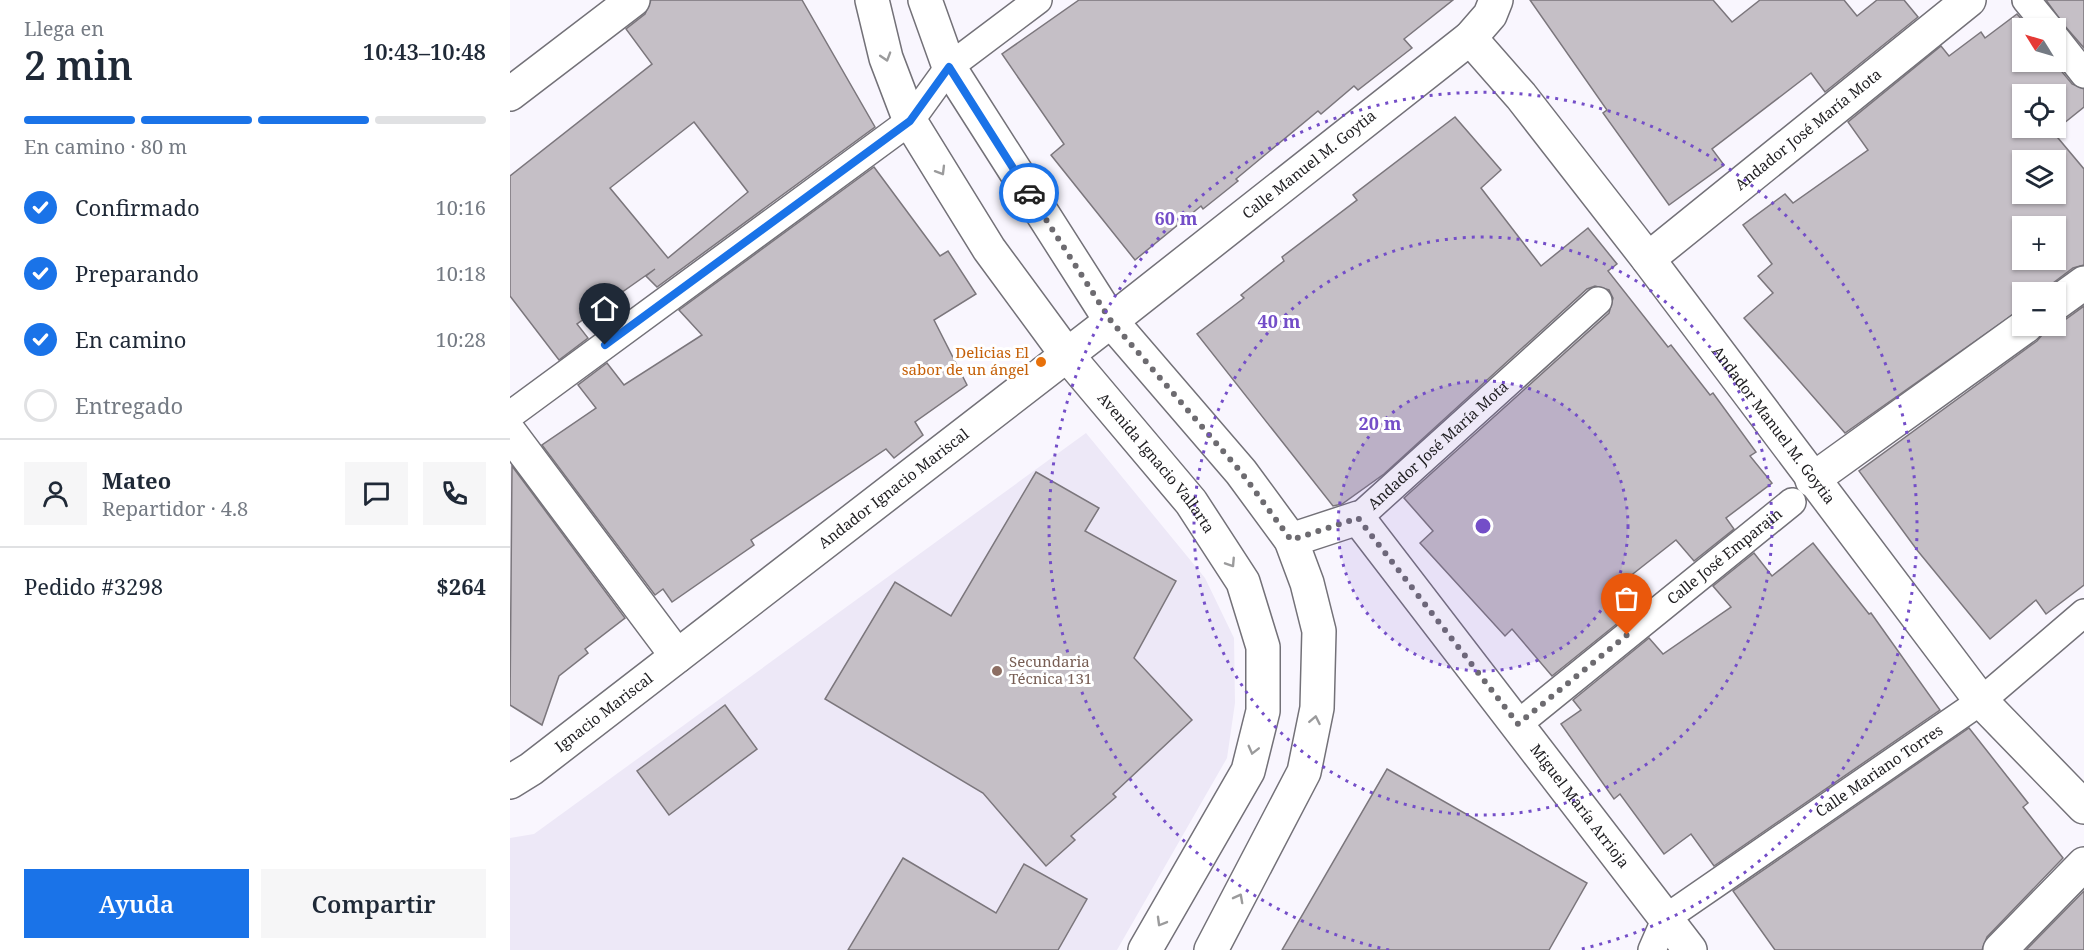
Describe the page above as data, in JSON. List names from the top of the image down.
{
  "streets": {
    "street": [
      "Andador José María Mota",
      "Calle Manuel M. Goytia",
      "Andador Manuel M. Goytia",
      "Avenida Ignacio Vallarta",
      "Andador Ignacio Mariscal",
      "Calle José Emparain",
      "Ignacio Mariscal",
      "Miguel María Arrioja"
    ],
    "lane": ["Calle Mariano Torres"]
  },
  "crossings": [
    ["Andador José María Mota", "Andador Manuel M. Goytia"],
    ["Andador José María Mota", "Miguel María Arrioja"],
    ["Calle Manuel M. Goytia", "Andador Manuel M. Goytia"],
    ["Calle Manuel M. Goytia", "Andador Ignacio Mariscal"],
    ["Andador Manuel M. Goytia", "Calle José Emparain"],
    ["Andador Manuel M. Goytia", "Calle Mariano Torres"],
    ["Avenida Ignacio Vallarta", "Andador Ignacio Mariscal"],
    ["Andador Ignacio Mariscal", "Ignacio Mariscal"],
    ["Calle José Emparain", "Miguel María Arrioja"],
    ["Calle Mariano Torres", "Miguel María Arrioja"]
  ],
  "places": ["Delicias El sabor de un ángel", "Secundaria Técnica 131"],
  "north": "top left",
  "page": {
    "heading": ["2 min", "Llega en", "10:43–10:48"],
    "panel": [
      "Mateo",
      "Repartidor · 4.8",
      "Pedido #3298",
      "$264"
    ],
    "map_buttons": ["+", "−"],
    "bar": "En camino · 80 m",
    "list": [
      ["Confirmado", "10:16"],
      ["Preparando", "10:18"],
      ["En camino", "10:28"],
      "Entregado"
    ],
    "buttons": ["Ayuda", "Compartir"]
  },
  "rings": ["60 m", "40 m", "20 m"]
}
